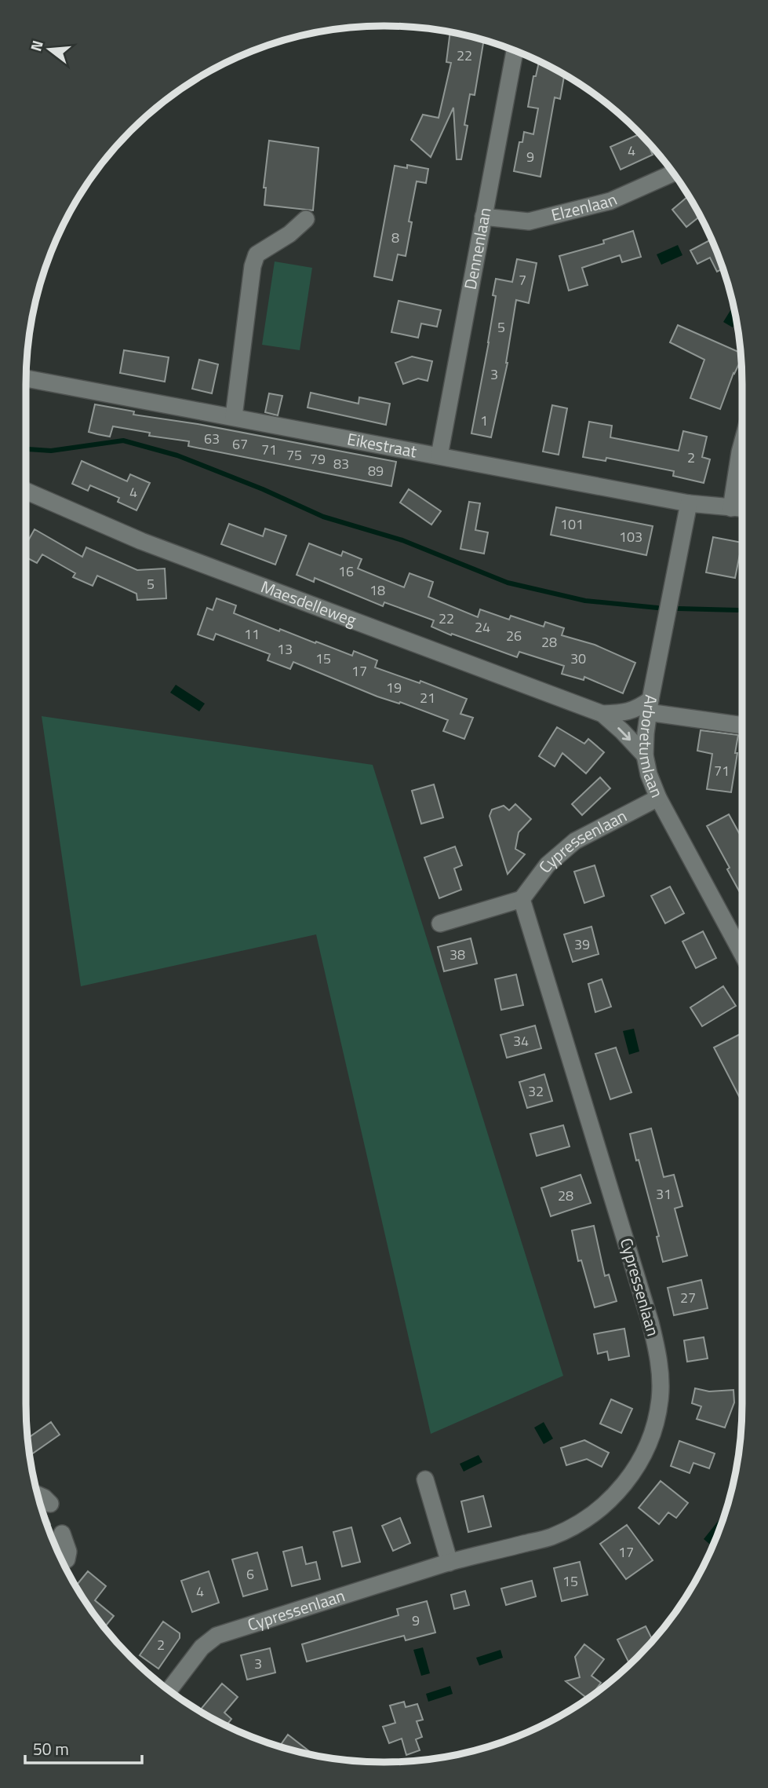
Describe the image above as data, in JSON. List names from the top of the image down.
{
  "streets": {
    "street": [
      "Elzenlaan",
      "Dennenlaan",
      "Eikestraat",
      "Maesdelleweg",
      "Arboretumlaan",
      "Cypressenlaan"
    ]
  },
  "crossings": [
    ["Elzenlaan", "Dennenlaan"],
    ["Dennenlaan", "Eikestraat"],
    ["Eikestraat", "Arboretumlaan"],
    ["Maesdelleweg", "Arboretumlaan"],
    ["Arboretumlaan", "Cypressenlaan"]
  ],
  "house_numbers": [
    "22",
    "4",
    "9",
    "8",
    "7",
    "5",
    "3",
    "1",
    "63",
    "67",
    "71",
    "75",
    "2",
    "79",
    "83",
    "89",
    "4",
    "101",
    "103",
    "16",
    "5",
    "18",
    "22",
    "24",
    "11",
    "26",
    "28",
    "13",
    "15",
    "30",
    "17",
    "19",
    "21",
    "71",
    "39",
    "38",
    "34",
    "32",
    "31",
    "28",
    "27",
    "17",
    "6",
    "15",
    "4",
    "9",
    "2",
    "3"
  ],
  "scale_bar": "50 m",
  "north": "left"
}
